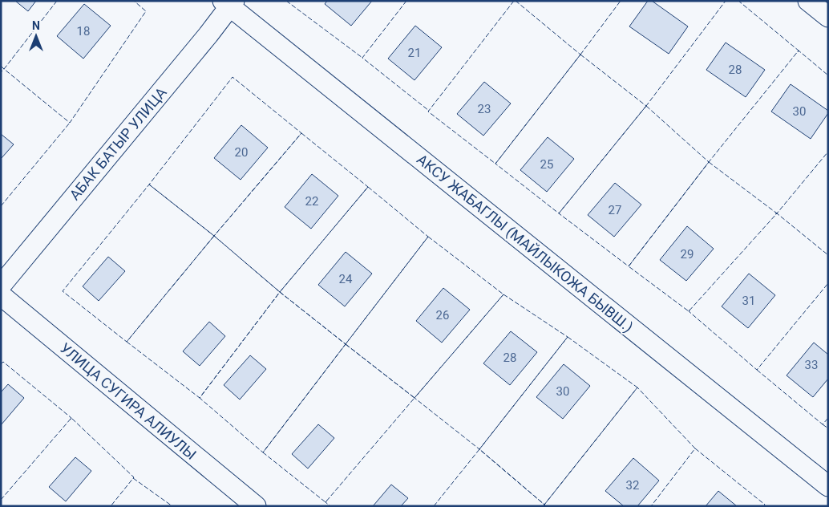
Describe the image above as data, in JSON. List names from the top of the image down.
{
  "streets": {
    "street": ["АБАК БАТЫР УЛИЦА", "АКСУ ЖАБАГЛЫ (МАЙЛЫКОЖА БЫВШ.)", "УЛИЦА СУГИРА АЛИУЛЫ"]
  },
  "crossings": [
    ["АБАК БАТЫР УЛИЦА", "АКСУ ЖАБАГЛЫ (МАЙЛЫКОЖА БЫВШ.)"]
  ],
  "house_numbers": [
    "18",
    "21",
    "28",
    "23",
    "30",
    "20",
    "25",
    "22",
    "27",
    "29",
    "24",
    "31",
    "26",
    "28",
    "33",
    "30",
    "32"
  ],
  "north": "top"
}
